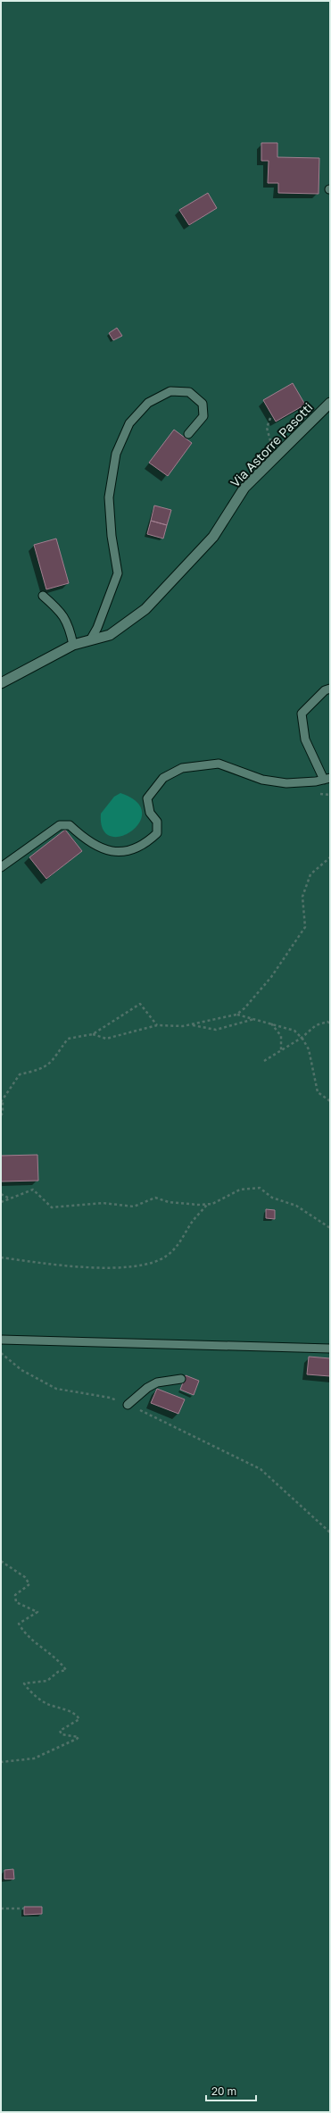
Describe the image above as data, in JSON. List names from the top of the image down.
{
  "streets": {
    "street": ["Via Astorre Pasotti"]
  },
  "scale_bar": "20 m"
}
